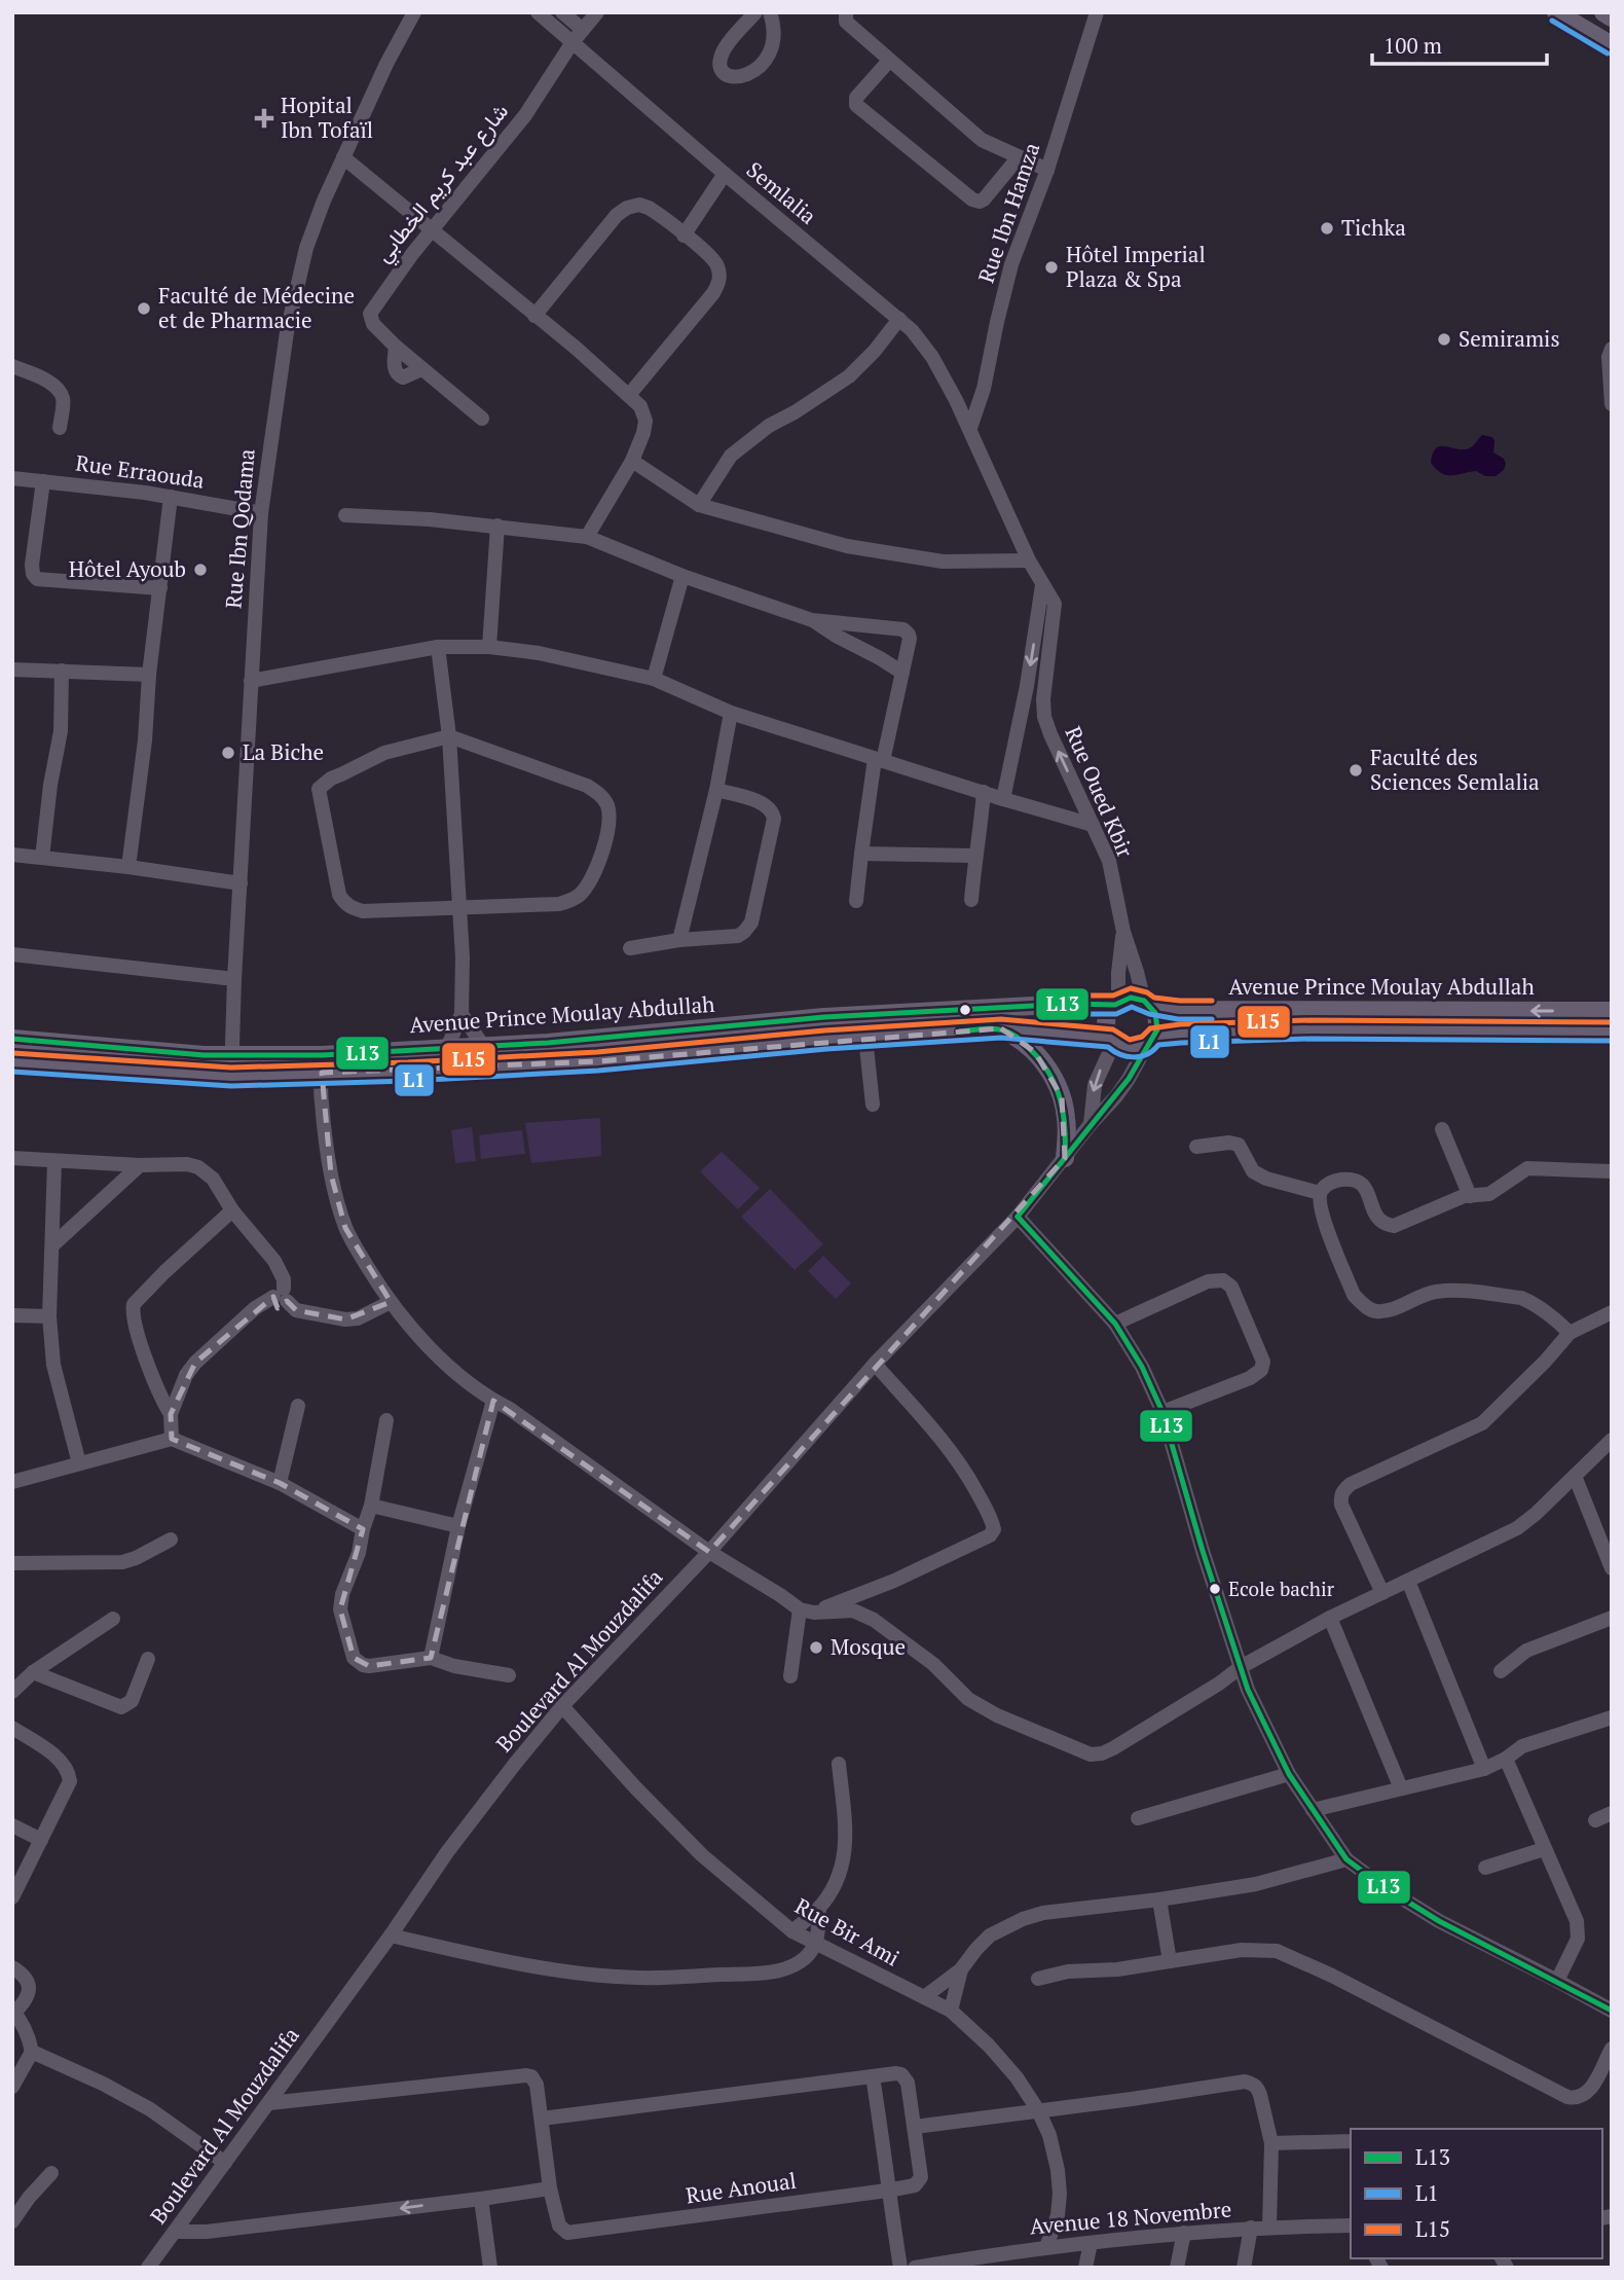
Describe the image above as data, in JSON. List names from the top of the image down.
{
  "streets": {
    "main road": ["Avenue Prince Moulay Abdullah"],
    "street": [
      "شارع عبد كريم الخطابي",
      "Semlalia",
      "Rue Ibn Hamza",
      "Rue Erraouda",
      "Rue Ibn Qodama",
      "Rue Oued Kbir",
      "Boulevard Al Mouzdalifa",
      "Rue Bir Ami",
      "Rue Anoual",
      "Avenue 18 Novembre"
    ]
  },
  "crossings": [
    ["شارع عبد كريم الخطابي", "Semlalia"],
    ["Semlalia", "Rue Ibn Hamza"],
    ["Semlalia", "Rue Oued Kbir"],
    ["Rue Ibn Hamza", "Rue Oued Kbir"],
    ["Rue Erraouda", "Rue Ibn Qodama"],
    ["Rue Ibn Qodama", "Avenue Prince Moulay Abdullah"],
    ["Rue Oued Kbir", "Avenue Prince Moulay Abdullah"],
    ["Rue Oued Kbir", "Boulevard Al Mouzdalifa"],
    ["Avenue Prince Moulay Abdullah", "Boulevard Al Mouzdalifa"],
    ["Boulevard Al Mouzdalifa", "Rue Bir Ami"],
    ["Rue Bir Ami", "Avenue 18 Novembre"]
  ],
  "places": {
    "health": ["Hopital Ibn Tofaïl"],
    "other": [
      "Tichka",
      "Hôtel Imperial Plaza & Spa",
      "Faculté de Médecine et de Pharmacie",
      "Semiramis",
      "Hôtel Ayoub",
      "La Biche",
      "Faculté des Sciences Semlalia",
      "Ecole bachir",
      "Mosque"
    ]
  },
  "lines": ["transit line L1", "transit line L15", "transit line L13"],
  "legend": ["L13", "L1", "L15"],
  "scale_bar": "100 m"
}
